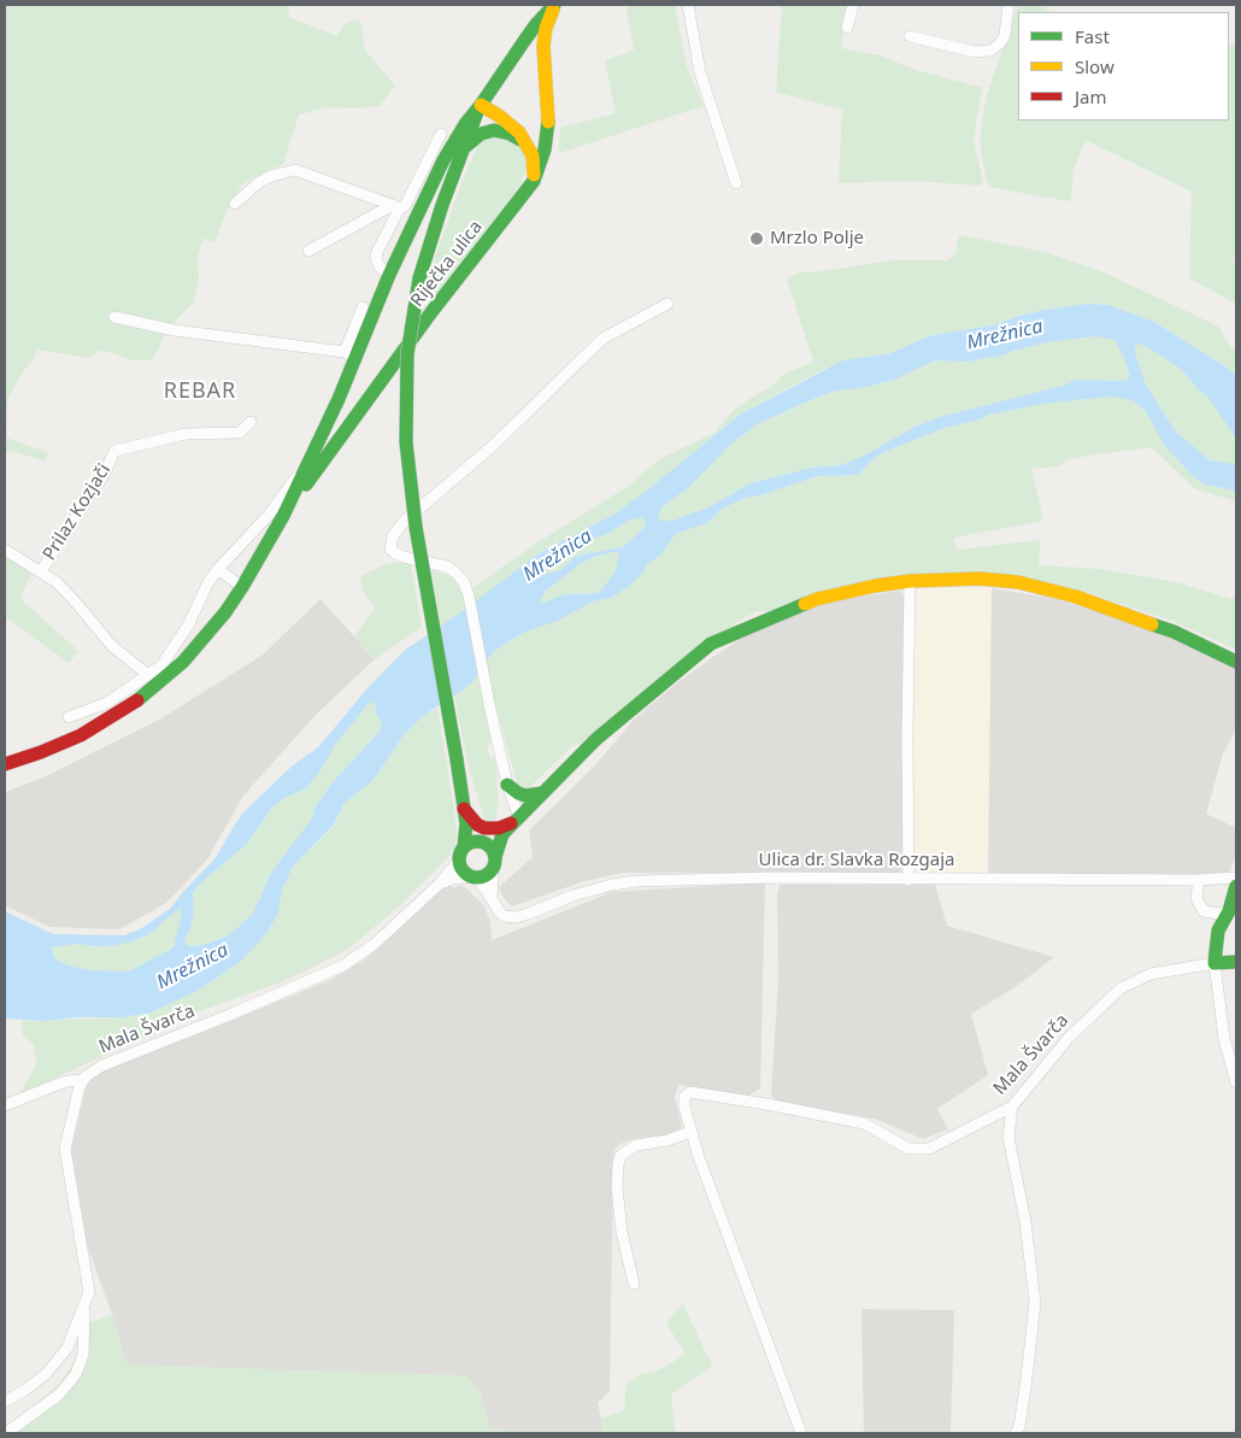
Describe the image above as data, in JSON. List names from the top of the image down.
{
  "streets": {
    "street": [
      "Riječka ulica",
      "Prilaz Kozjači",
      "Ulica dr. Slavka Rozgaja",
      "Mala Švarča"
    ]
  },
  "crossings": [
    ["Riječka ulica", "Prilaz Kozjači"],
    ["Ulica dr. Slavka Rozgaja", "Mala Švarča"]
  ],
  "districts": ["REBAR"],
  "water": ["Mrežnica"],
  "places": ["Mrzlo Polje"],
  "legend": ["Fast", "Slow", "Jam"]
}
